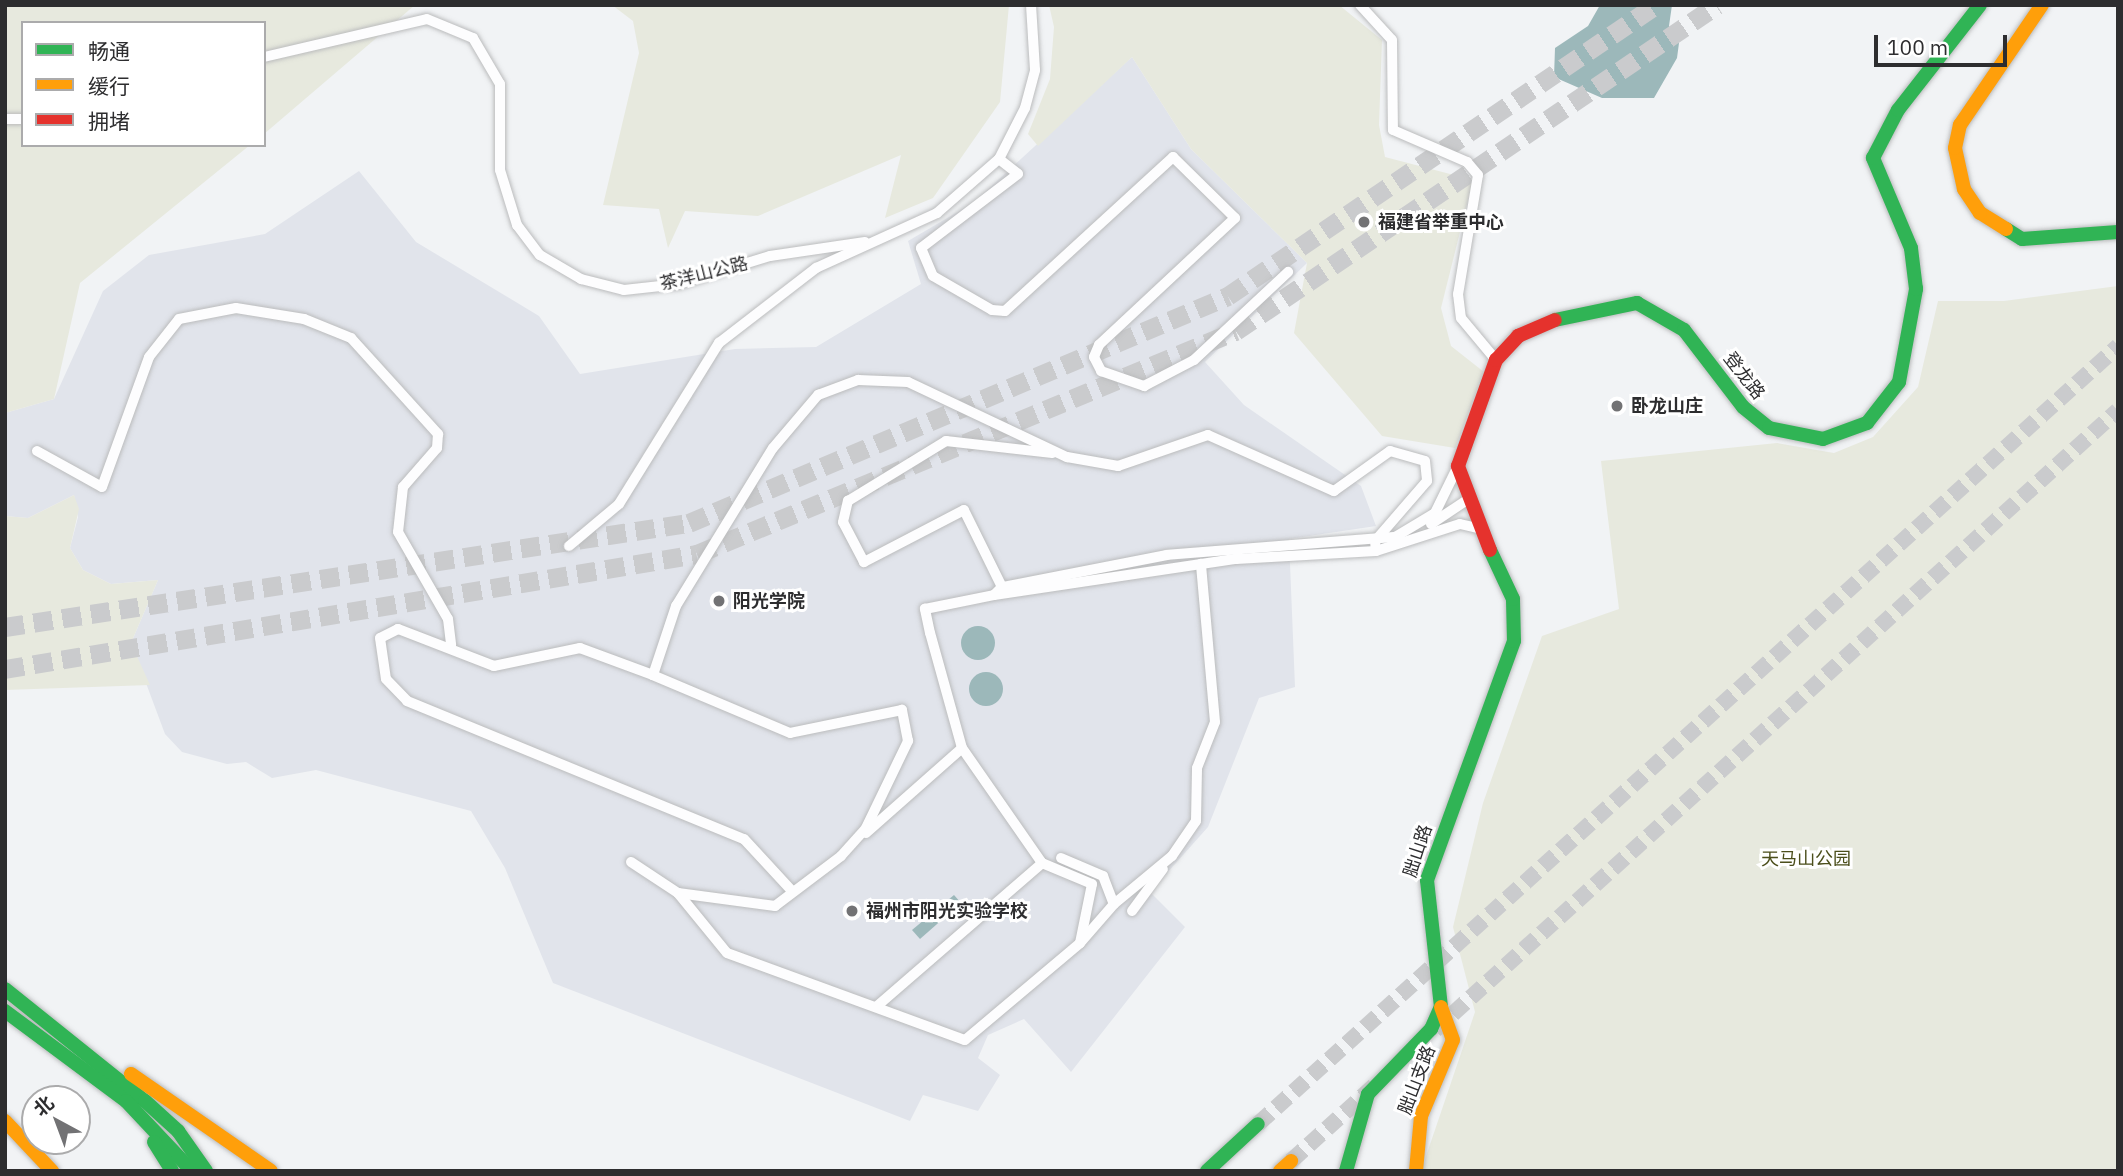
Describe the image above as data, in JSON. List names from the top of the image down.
{
  "streets": {
    "main road": ["登龙路", "胐山路", "胐山支路"],
    "street": ["茶洋山公路"]
  },
  "crossings": [
    ["胐山路", "胐山支路"]
  ],
  "parks": ["天马山公园"],
  "places": [
    "福建省举重中心",
    "卧龙山庄",
    "阳光学院",
    "福州市阳光实验学校"
  ],
  "legend": ["畅通", "缓行", "拥堵"],
  "scale_bar": "100 m",
  "north": "top left"
}
